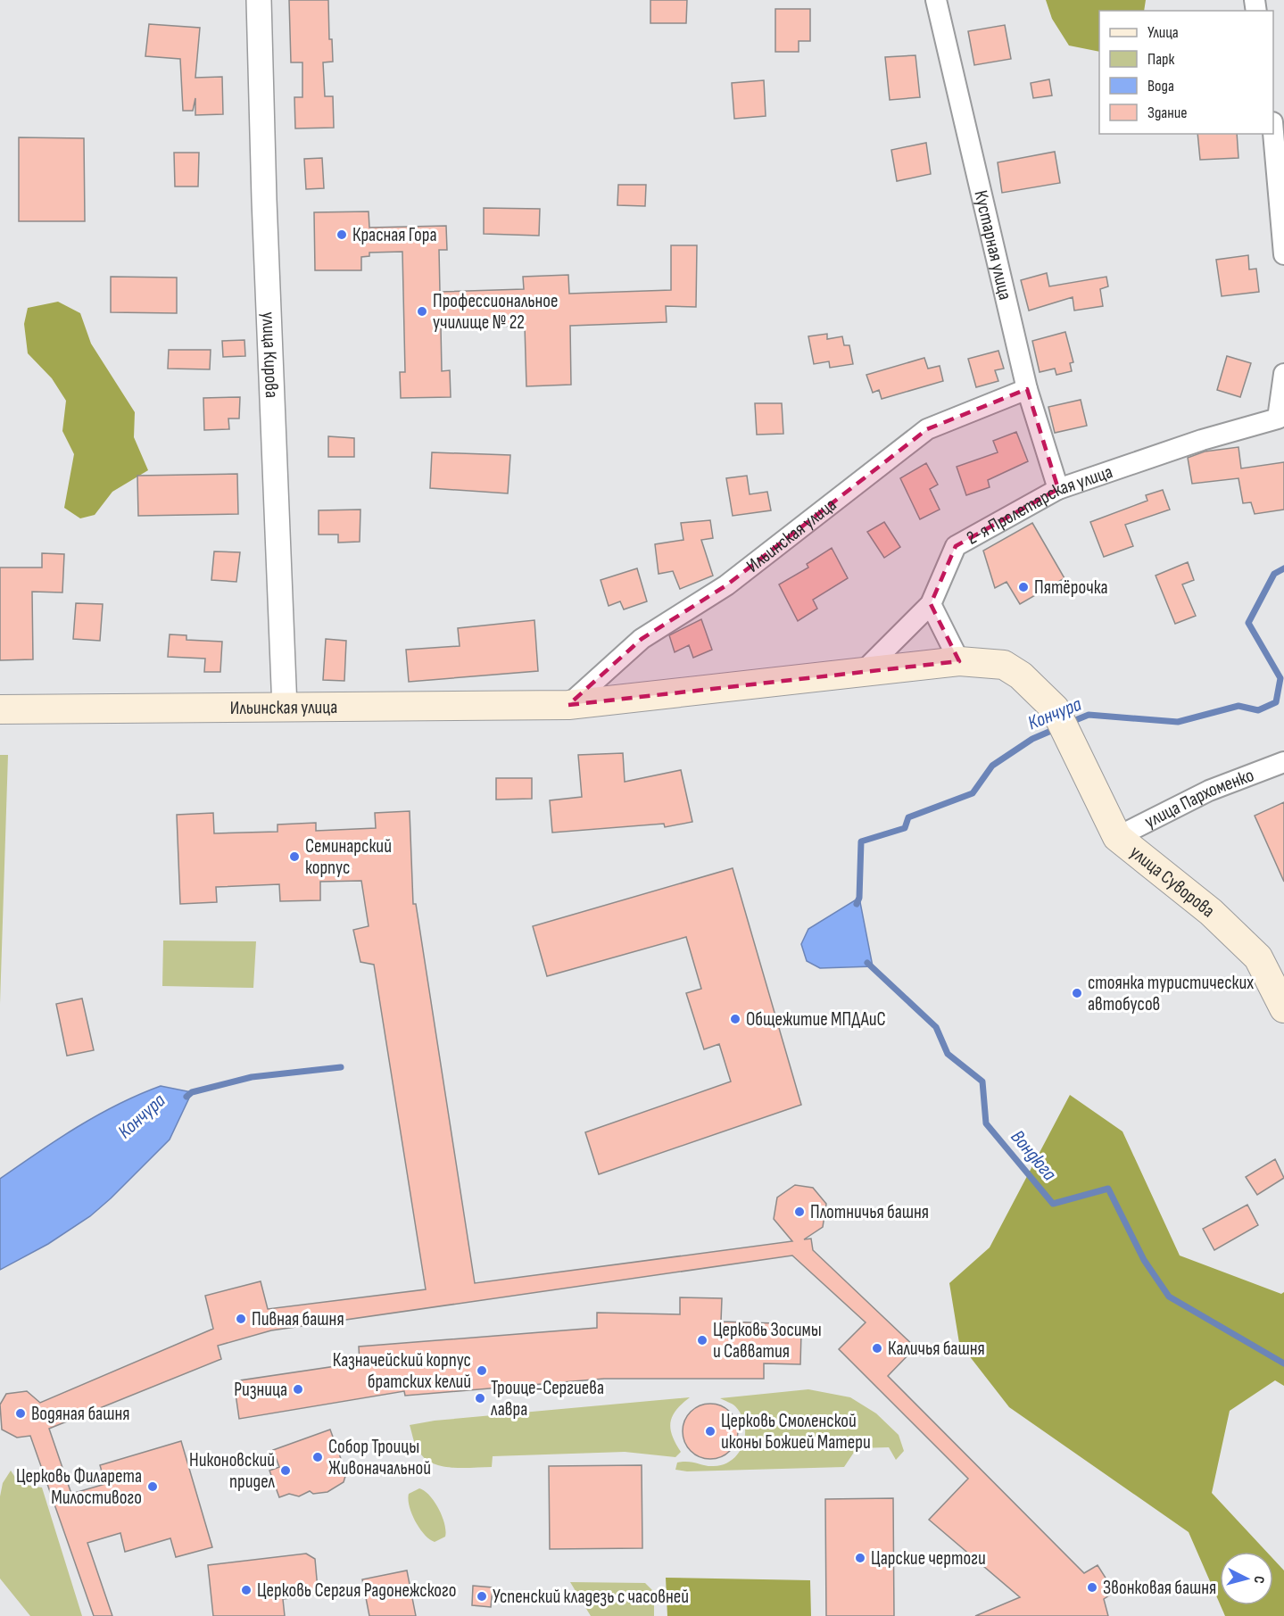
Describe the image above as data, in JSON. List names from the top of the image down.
{
  "streets": {
    "main road": ["Ильинская улица", "улица Суворова"],
    "street": [
      "Кустарная улица",
      "улица Кирова",
      "2-я Пролетарская улица",
      "улица Пархоменко"
    ]
  },
  "crossings": [
    ["Кустарная улица", "2-я Пролетарская улица"],
    ["Кустарная улица", "Ильинская улица"],
    ["улица Кирова", "Ильинская улица"],
    ["2-я Пролетарская улица", "Ильинская улица"],
    ["Ильинская улица", "улица Суворова"],
    ["улица Пархоменко", "улица Суворова"]
  ],
  "water": ["Кончура", "Вондюга"],
  "places": [
    "Красная Гора",
    "Профессиональное училище № 22",
    "Пятёрочка",
    "Семинарский корпус",
    "стоянка туристических автобусов",
    "Общежитие МПДАиС",
    "Плотничья башня",
    "Пивная башня",
    "Церковь Зосимы и Савватия",
    "Каличья башня",
    "Казначейский корпус братских келий",
    "Ризница",
    "Троице-Сергиева лавра",
    "Водяная башня",
    "Церковь Смоленской иконы Божией Матери",
    "Собор Троицы Живоначальной",
    "Никоновский придел",
    "Церковь Филарета Милостивого",
    "Царские чертоги",
    "Звонковая башня",
    "Церковь Сергия Радонежского",
    "Успенский кладезь с часовней"
  ],
  "legend": [
    "Улица",
    "Парк",
    "Вода",
    "Здание"
  ],
  "north": "right"
}
